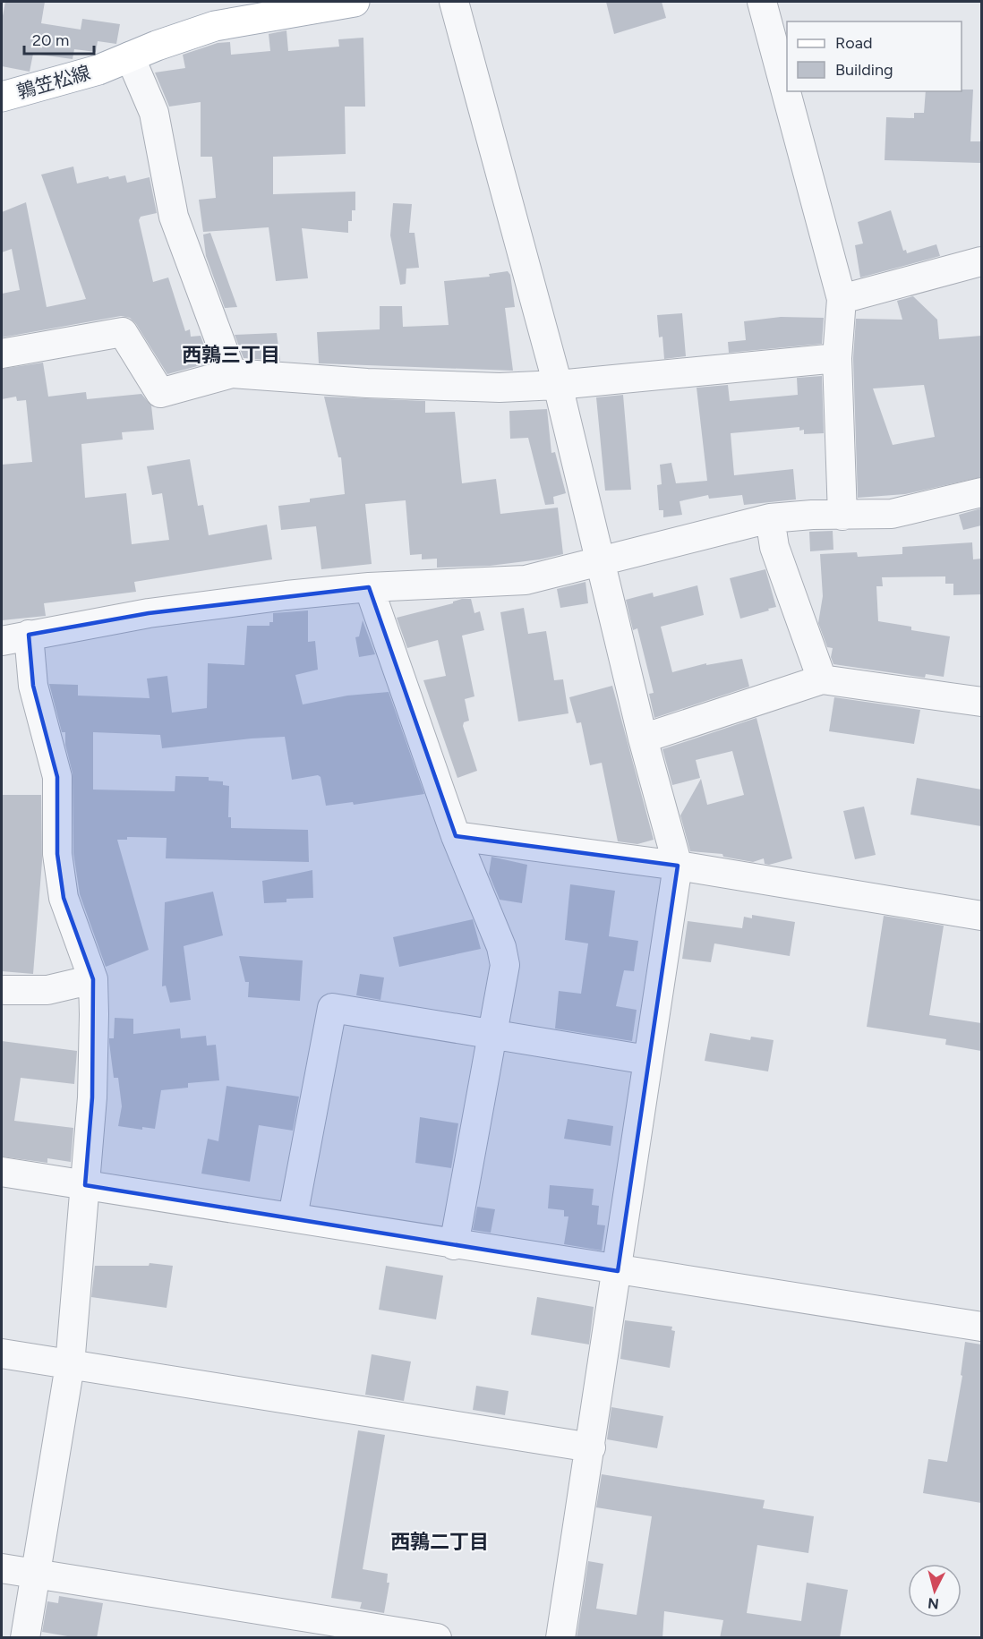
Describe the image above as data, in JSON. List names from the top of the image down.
{
  "streets": {
    "main road": ["鶉笠松線"]
  },
  "districts": ["西鶉三丁目", "西鶉二丁目"],
  "legend": ["Road", "Building"],
  "scale_bar": "20 m",
  "north": "bottom"
}
